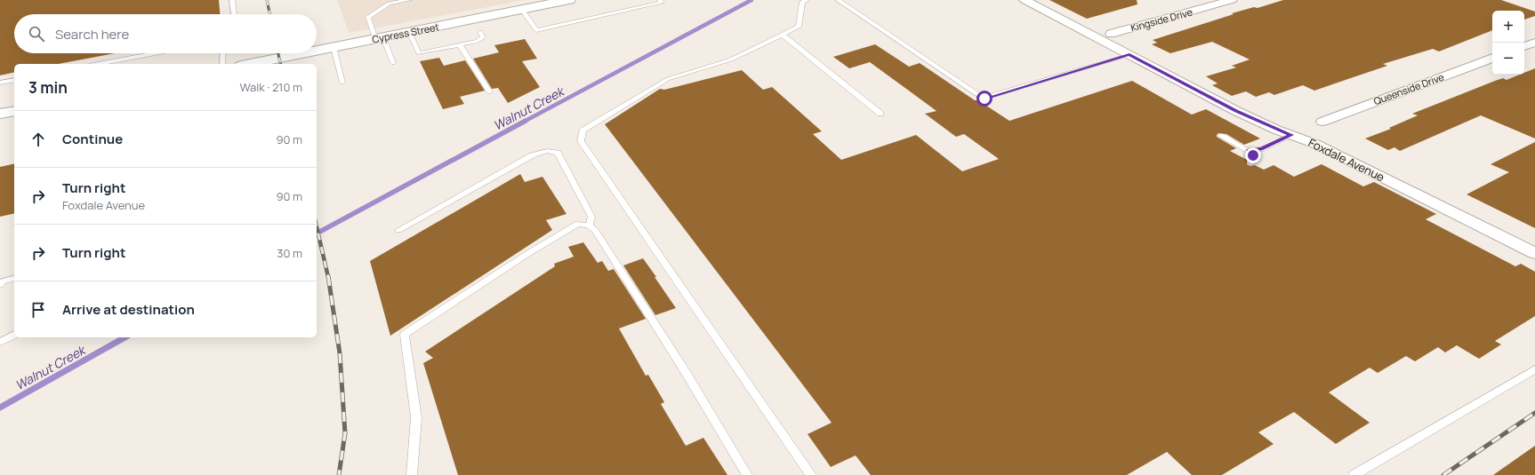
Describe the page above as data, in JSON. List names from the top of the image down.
{
  "streets": {
    "street": [
      "Kingside Drive",
      "Cypress Street",
      "Queenside Drive",
      "Foxdale Avenue"
    ]
  },
  "water": ["Walnut Creek"],
  "page": {
    "map_buttons": ["+", "−"],
    "search": "Search here",
    "heading": ["3 min", "Walk · 210 m"],
    "list": [
      ["Continue", "90 m"],
      ["Turn right", "Foxdale Avenue", "90 m"],
      ["Turn right", "30 m"],
      "Arrive at destination"
    ]
  }
}
